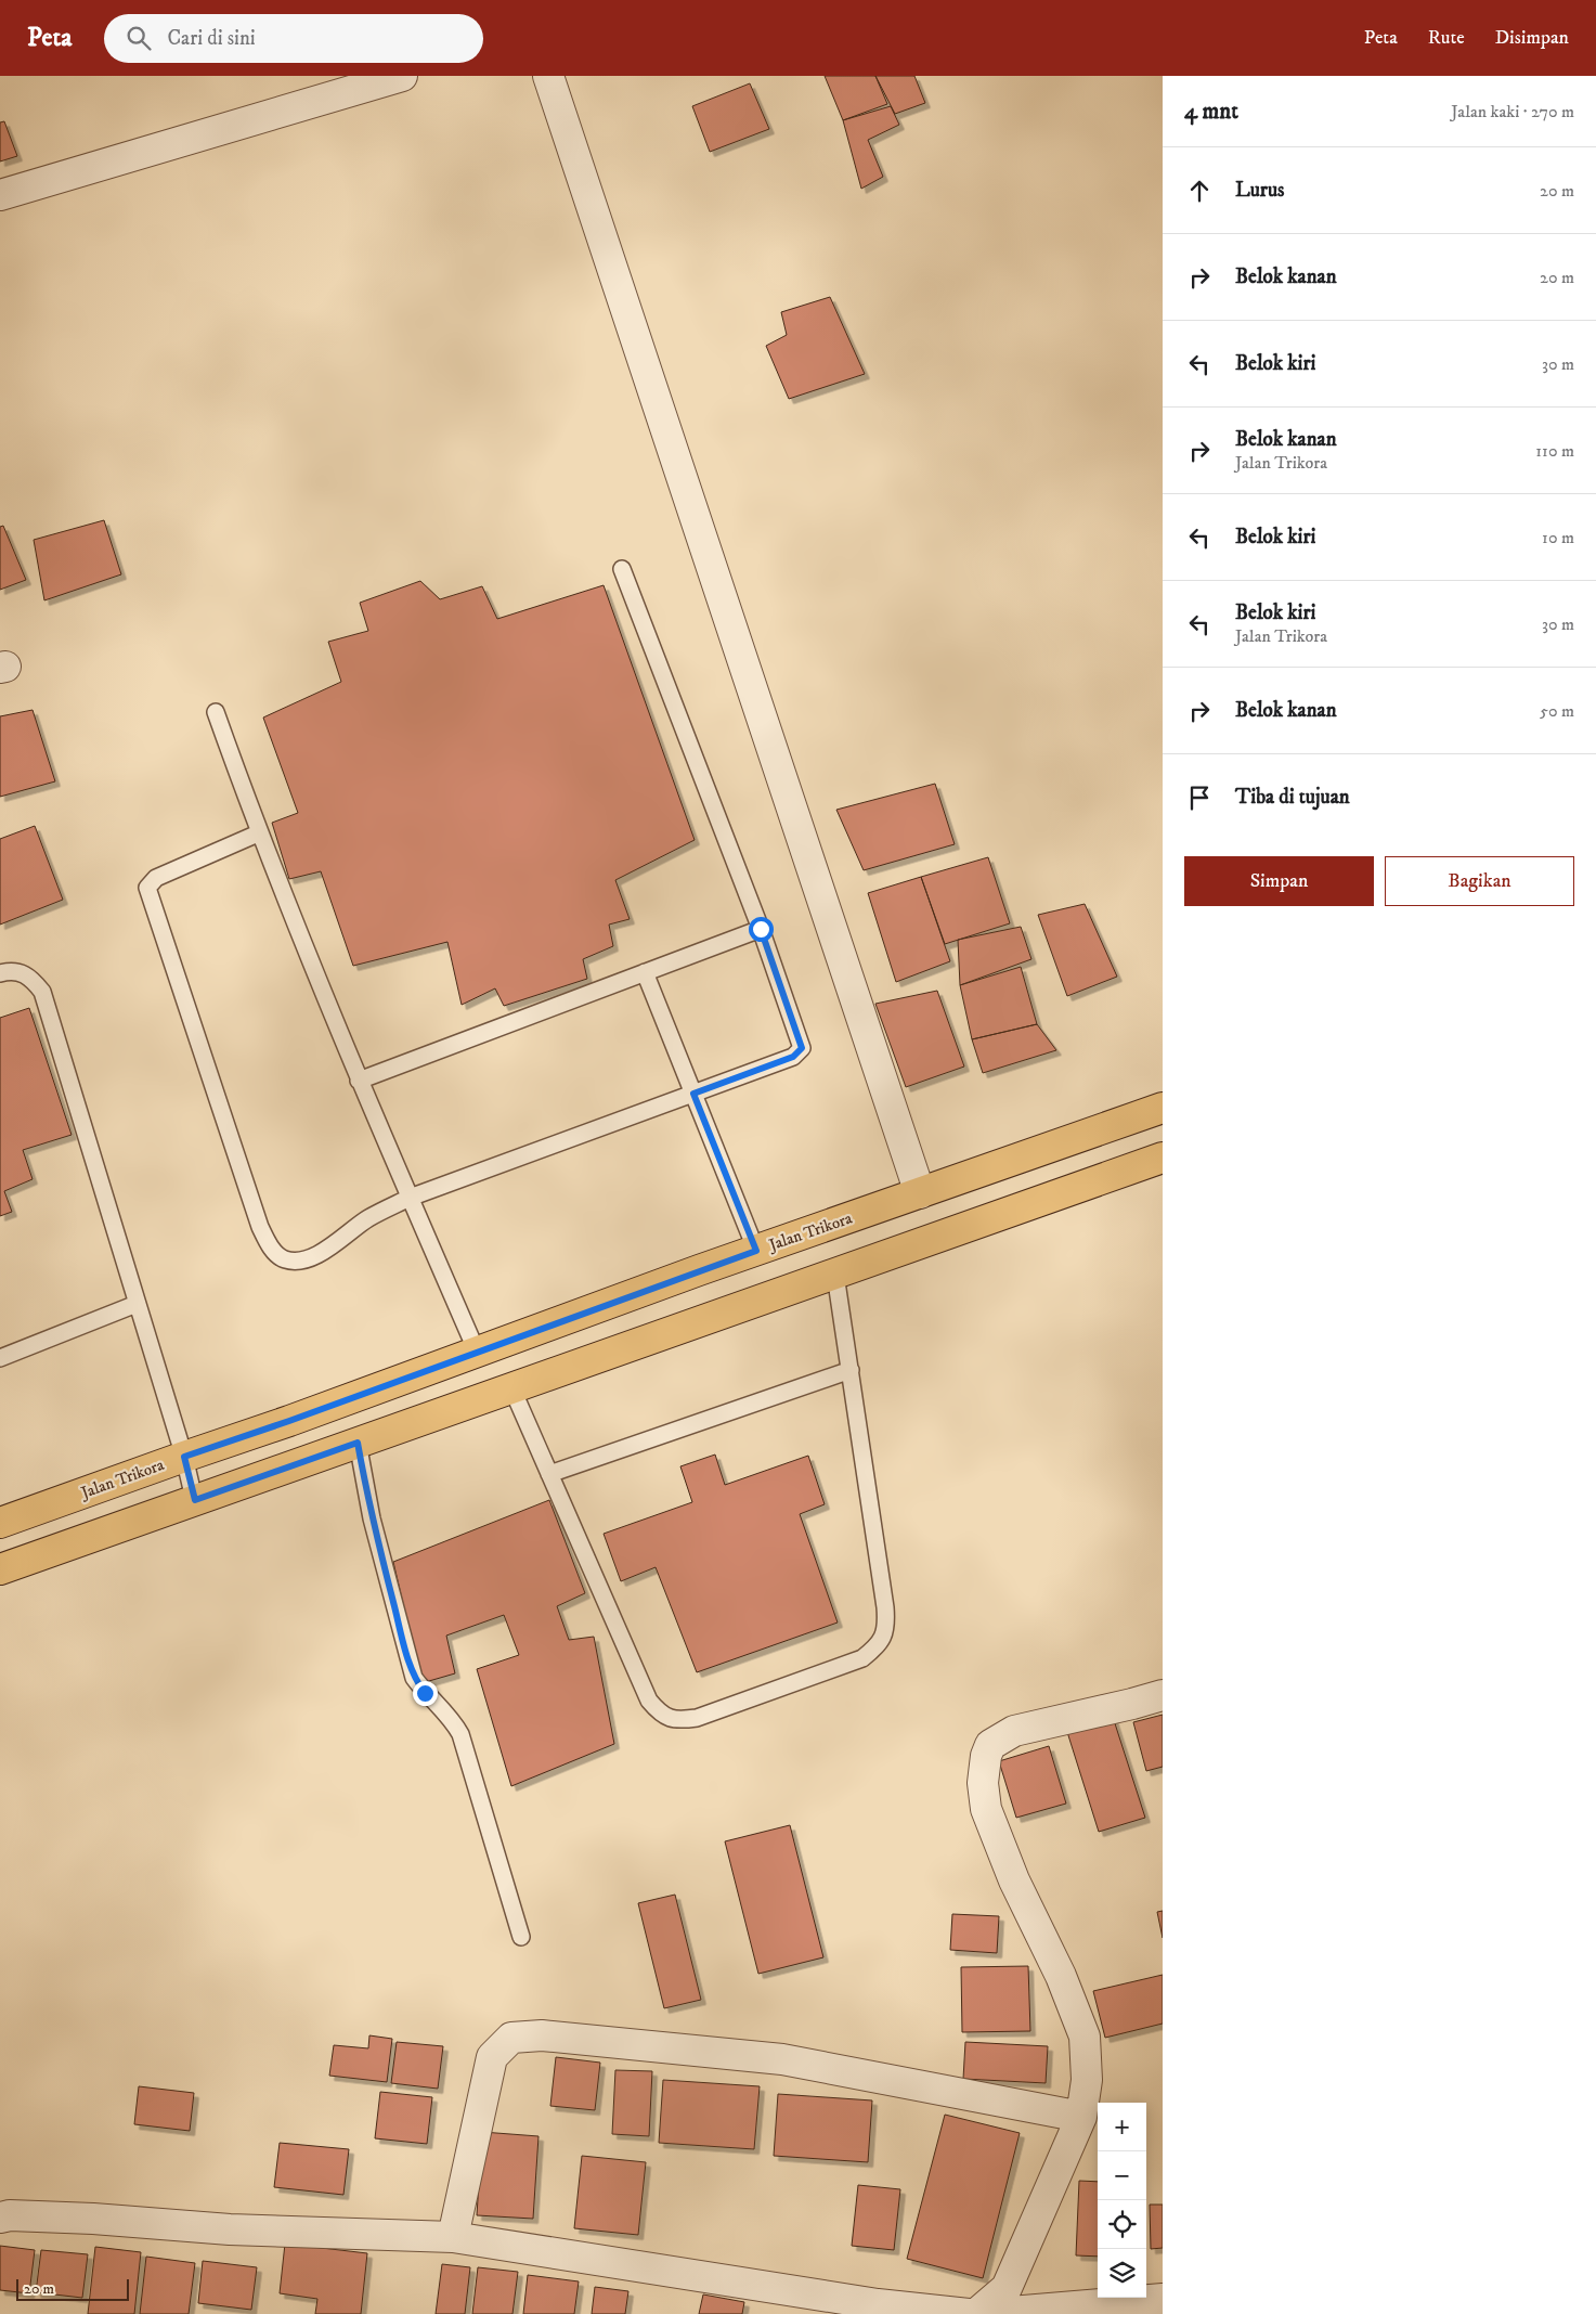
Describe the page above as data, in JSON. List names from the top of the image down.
{
  "streets": {
    "main road": ["Jalan Trikora"]
  },
  "scale_bar": "20 m",
  "page": {
    "header": "Peta",
    "search": "Cari di sini",
    "nav": ["Peta", "Rute", "Disimpan"],
    "heading": ["4 mnt", "Jalan kaki · 270 m"],
    "list": [
      ["Lurus", "20 m"],
      ["Belok kanan", "20 m"],
      ["Belok kiri", "30 m"],
      ["Belok kanan", "Jalan Trikora", "110 m"],
      ["Belok kiri", "10 m"],
      ["Belok kiri", "Jalan Trikora", "30 m"],
      ["Belok kanan", "50 m"],
      "Tiba di tujuan"
    ],
    "buttons": ["Simpan", "Bagikan"],
    "map_buttons": ["+", "−"],
    "scale": "20 m"
  }
}
